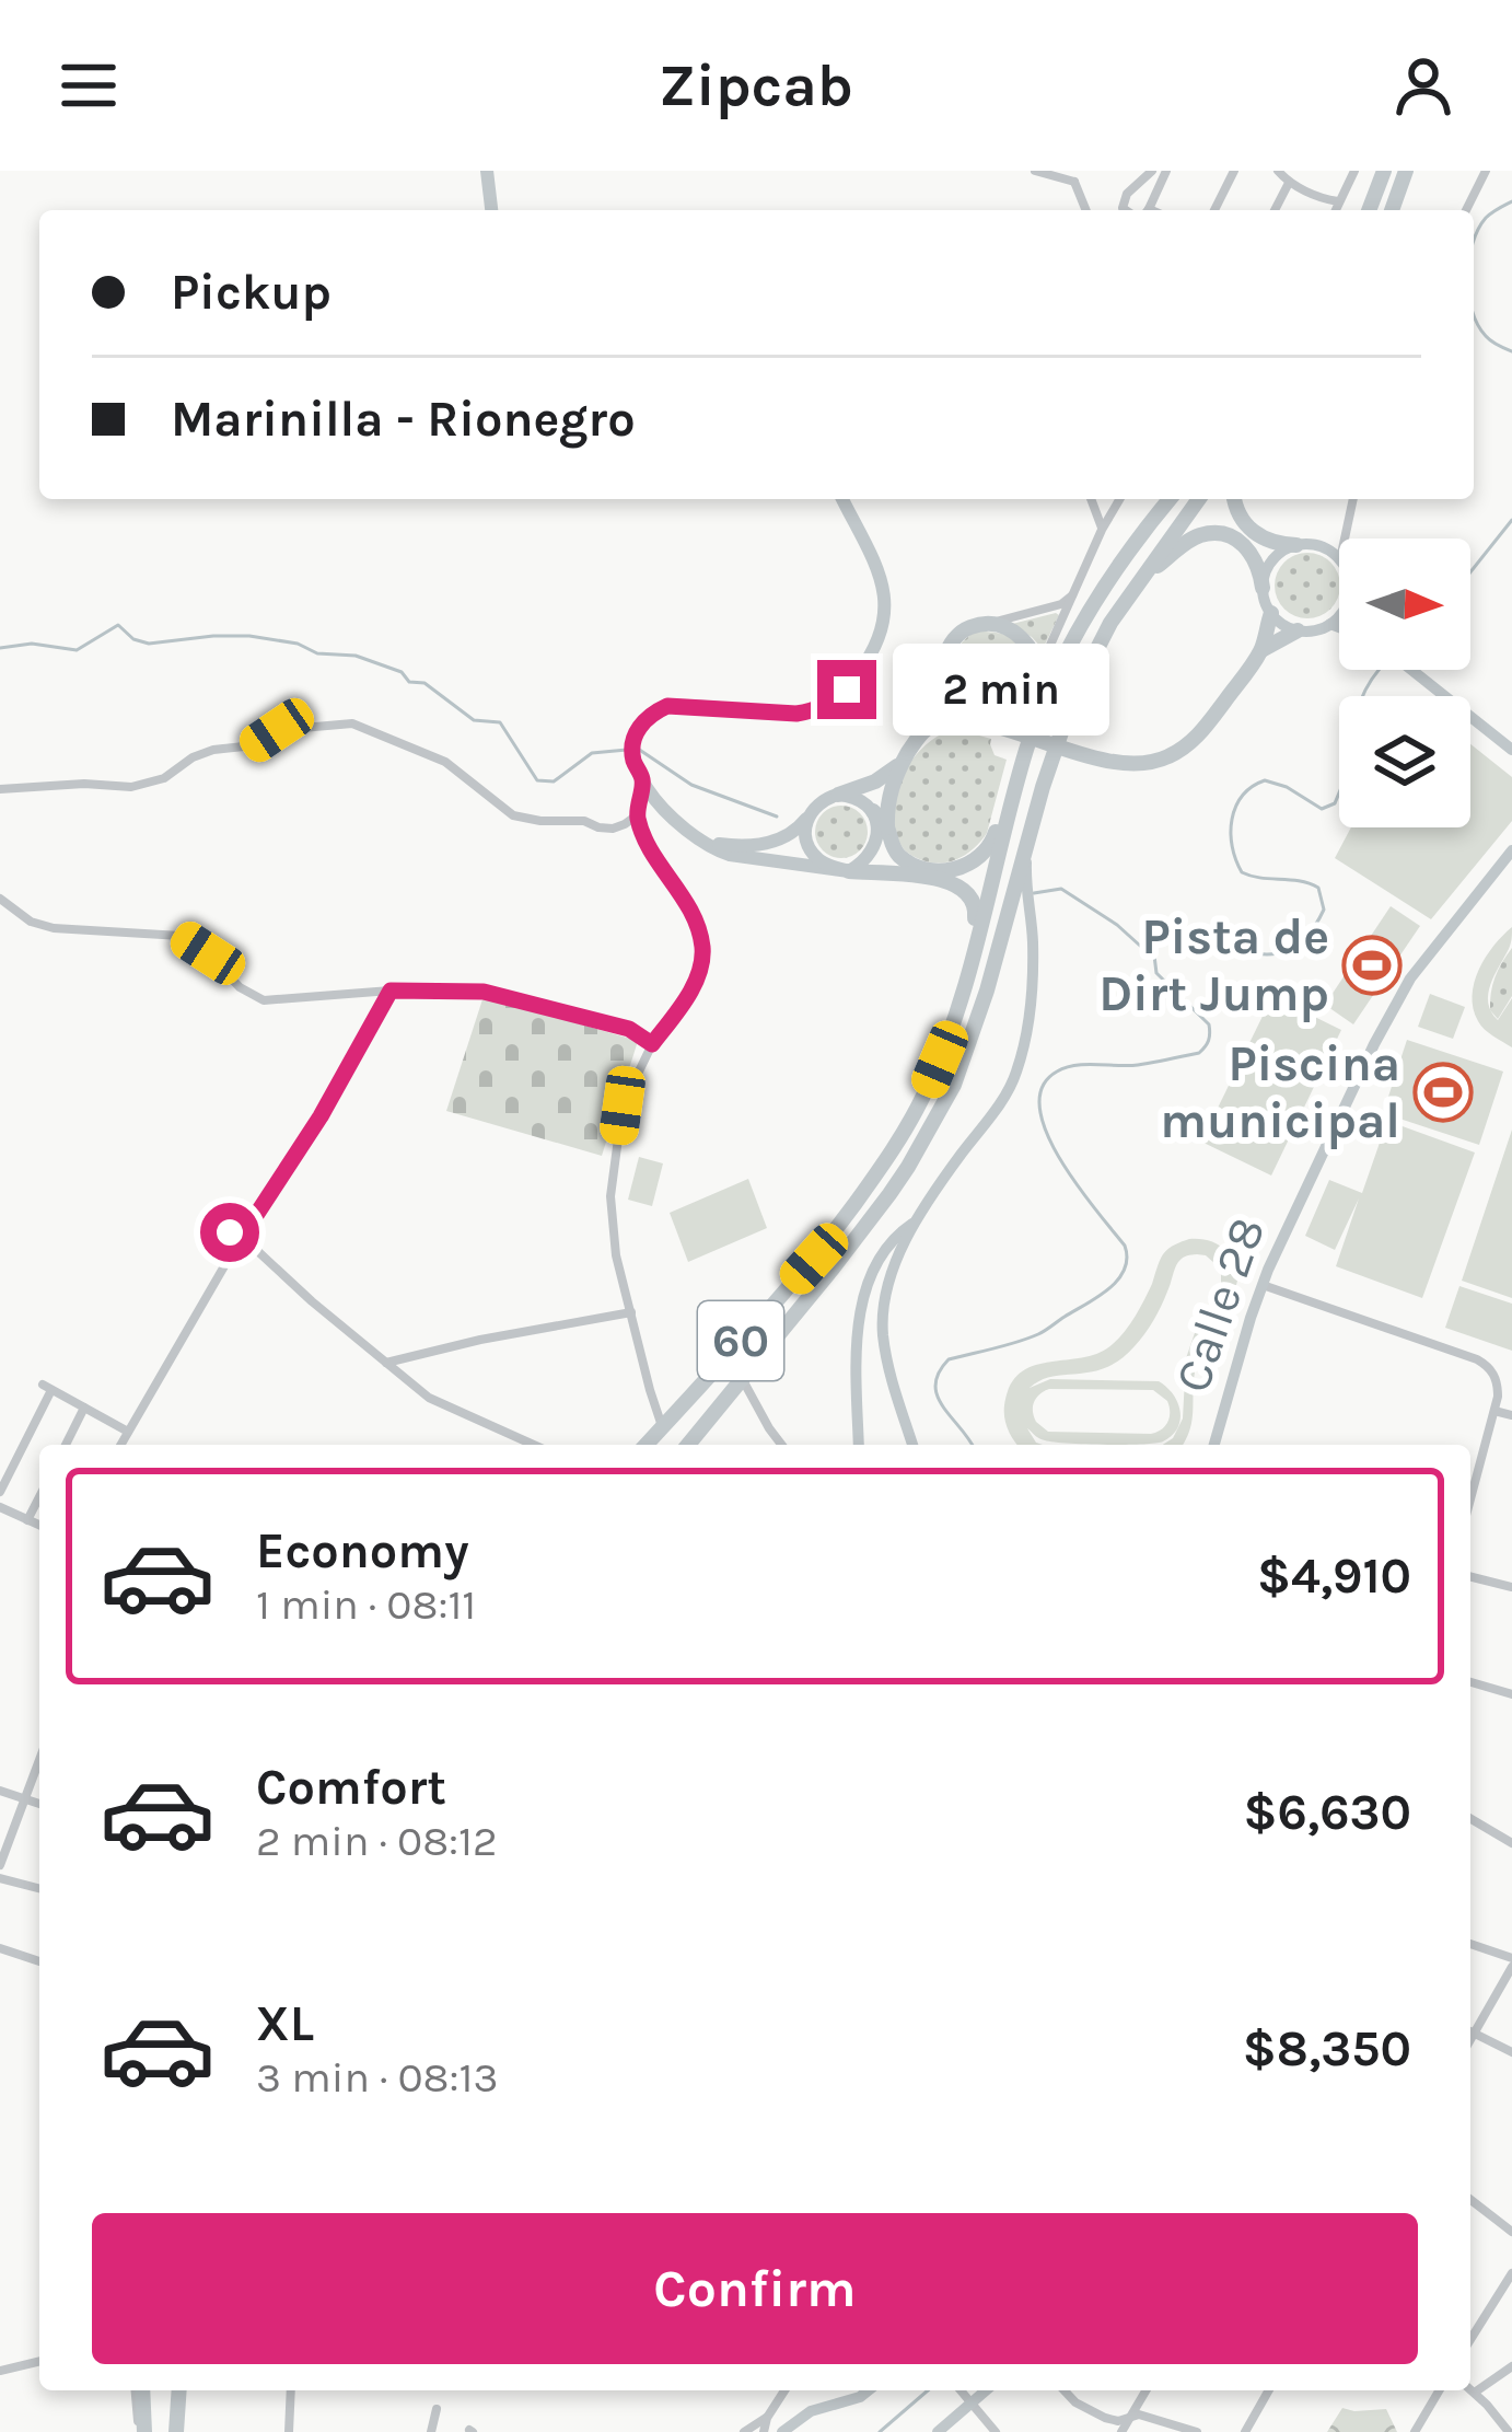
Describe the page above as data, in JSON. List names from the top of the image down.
{
  "streets": {
    "highway": ["60"],
    "main road": ["Calle 28"]
  },
  "places": {
    "sports": ["Pista de Dirt Jump", "Piscina municipal"]
  },
  "north": "right",
  "page": {
    "header": "Zipcab",
    "banner": ["Pickup", "Marinilla - Rionegro"],
    "bubble": "2 min",
    "list": [
      {
        "name": "Economy",
        "note": "1 min · 08:11",
        "value": "$4,910"
      },
      {
        "name": "Comfort",
        "note": "2 min · 08:12",
        "value": "$6,630"
      },
      {
        "name": "XL",
        "note": "3 min · 08:13",
        "value": "$8,350"
      }
    ],
    "buttons": "Confirm"
  }
}
